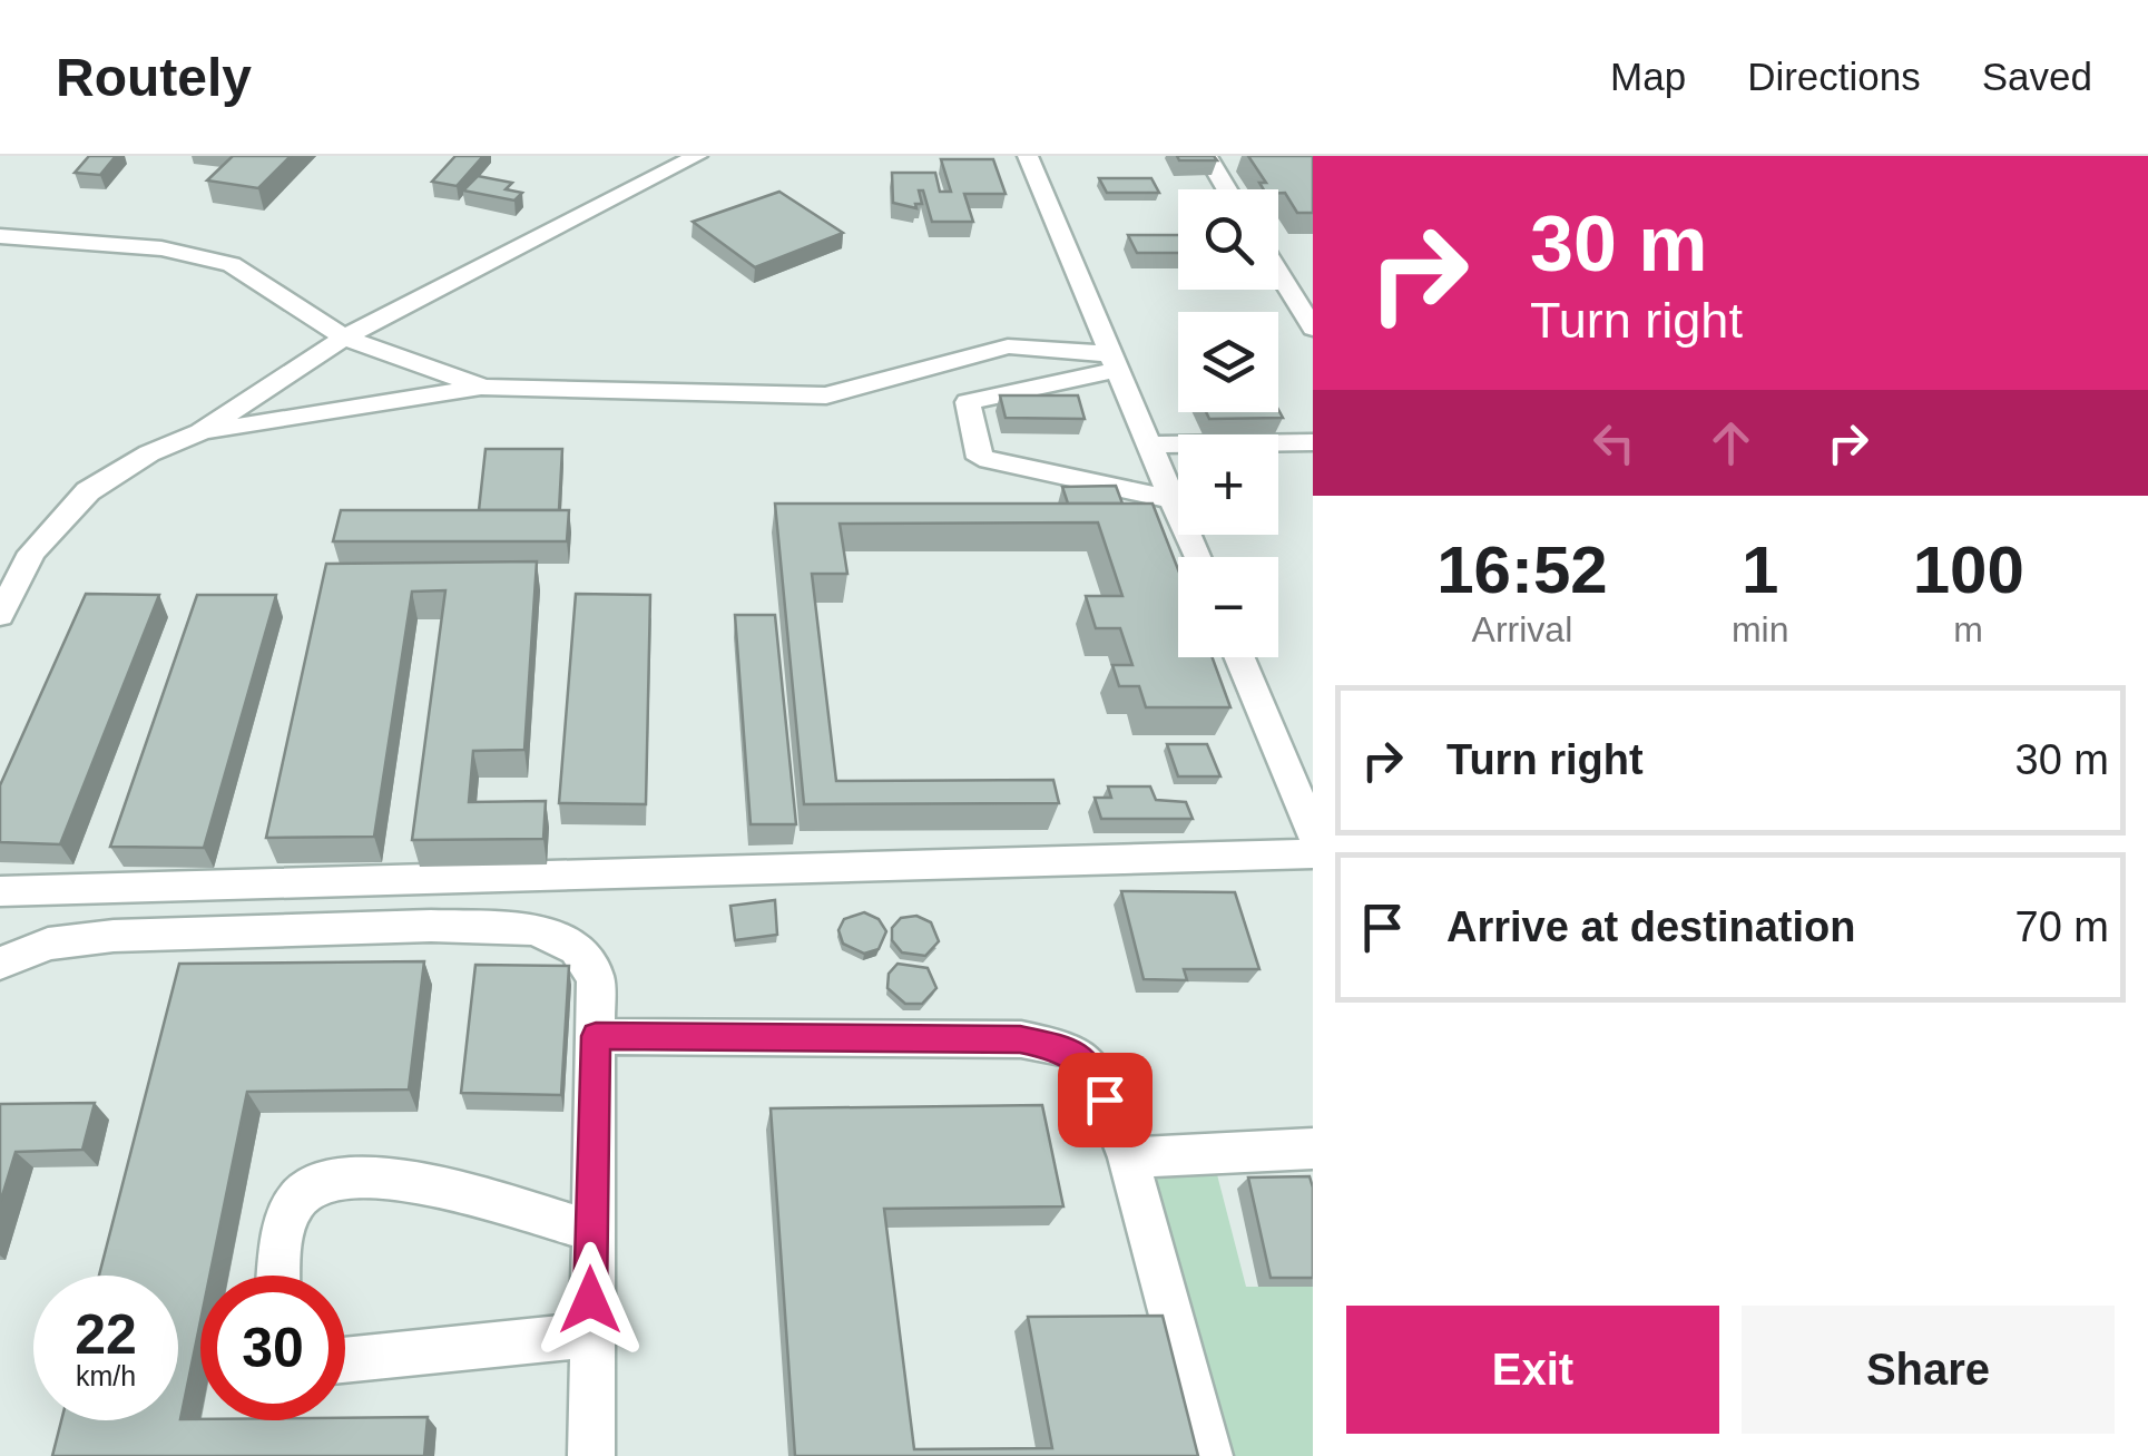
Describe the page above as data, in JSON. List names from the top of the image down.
{
  "page": {
    "header": "Routely",
    "nav": ["Map", "Directions", "Saved"],
    "turn": ["30 m", "Turn right"],
    "map_buttons": ["+", "−"],
    "eta": [
      "16:52",
      "Arrival",
      "1",
      "min",
      "100",
      "m"
    ],
    "list": [
      {
        "name": "Turn right",
        "value": "30 m"
      },
      {
        "name": "Arrive at destination",
        "value": "70 m"
      }
    ],
    "speed": "22 km/h",
    "limit": "30",
    "buttons": ["Exit", "Share"]
  }
}
